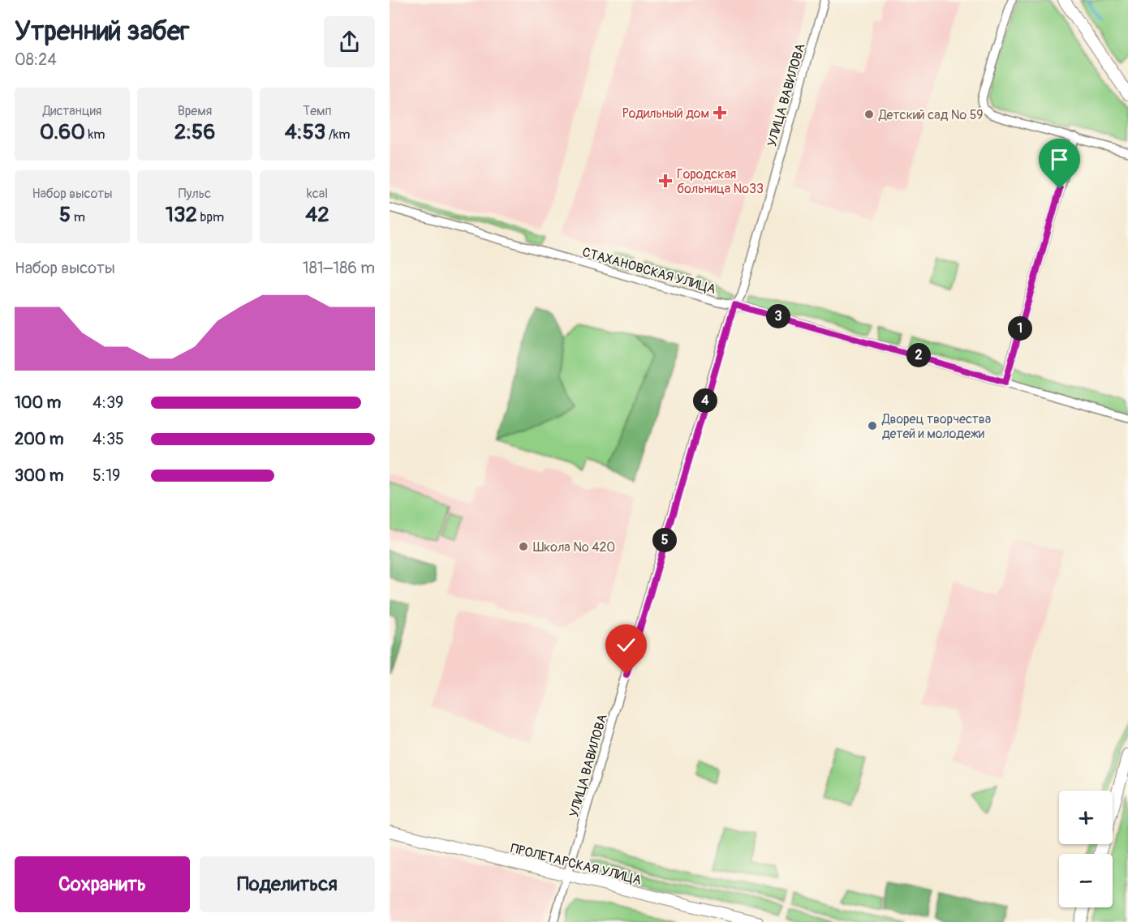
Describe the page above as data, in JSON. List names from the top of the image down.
{
  "streets": {
    "main road": ["ПРОЛЕТАРСКАЯ УЛИЦА"],
    "street": ["УЛИЦА ВАВИЛОВА", "СТАХАНОВСКАЯ УЛИЦА"]
  },
  "crossings": [
    ["УЛИЦА ВАВИЛОВА", "СТАХАНОВСКАЯ УЛИЦА"],
    ["УЛИЦА ВАВИЛОВА", "ПРОЛЕТАРСКАЯ УЛИЦА"]
  ],
  "places": {
    "health": ["Родильный дом", "Городская больница №33"],
    "other": ["Детский сад № 59", "Дворец творчества детей и молодежи", "Школа № 420"]
  },
  "page": {
    "heading": ["Утренний забег", "08:24"],
    "stats": [
      ["Дистанция", "0.60 km"],
      ["Время", "2:56"],
      ["Темп", "4:53 /km"],
      ["Набор высоты", "5 m"],
      ["Пульс", "132 bpm"],
      ["kcal", "42"]
    ],
    "chart": ["Набор высоты", "181–186 m"],
    "pins": [
      "3",
      "1",
      "2",
      "4",
      "5"
    ],
    "list": [
      {
        "name": "100 m",
        "note": "4:39"
      },
      {
        "name": "200 m",
        "note": "4:35"
      },
      {
        "name": "300 m",
        "note": "5:19"
      }
    ],
    "map_buttons": ["+", "−"],
    "buttons": ["Сохранить", "Поделиться"]
  }
}
